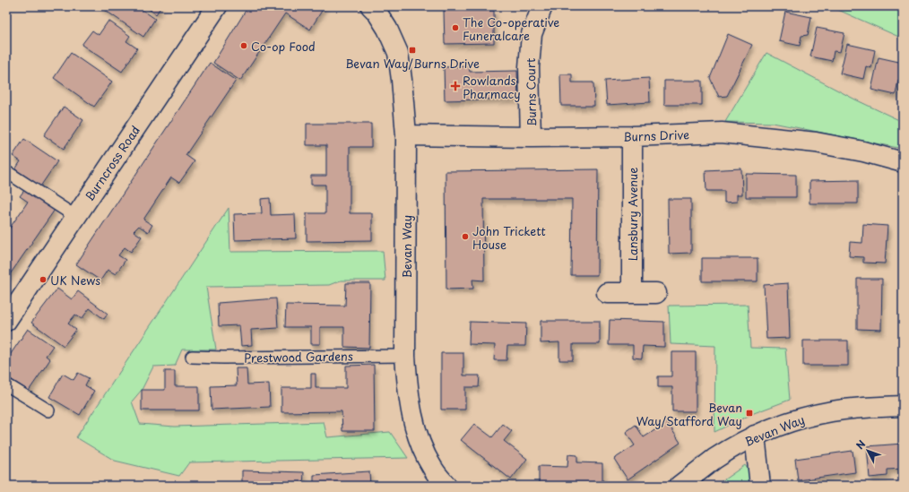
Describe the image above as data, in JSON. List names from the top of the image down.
{
  "streets": {
    "street": [
      "Burns Court",
      "Burns Drive",
      "Burncross Road",
      "Lansbury Avenue",
      "Bevan Way"
    ],
    "lane": ["Prestwood Gardens"]
  },
  "crossings": [
    ["Burns Court", "Burns Drive"],
    ["Burns Drive", "Lansbury Avenue"],
    ["Burns Drive", "Bevan Way"],
    ["Bevan Way", "Prestwood Gardens"]
  ],
  "places": {
    "other": [
      "The Co-operative Funeralcare",
      "Co-op Food",
      "John Trickett House",
      "UK News"
    ],
    "transit": ["Bevan Way/Burns Drive", "Bevan Way/Stafford Way"],
    "health": ["Rowlands Pharmacy"]
  },
  "north": "top left"
}
